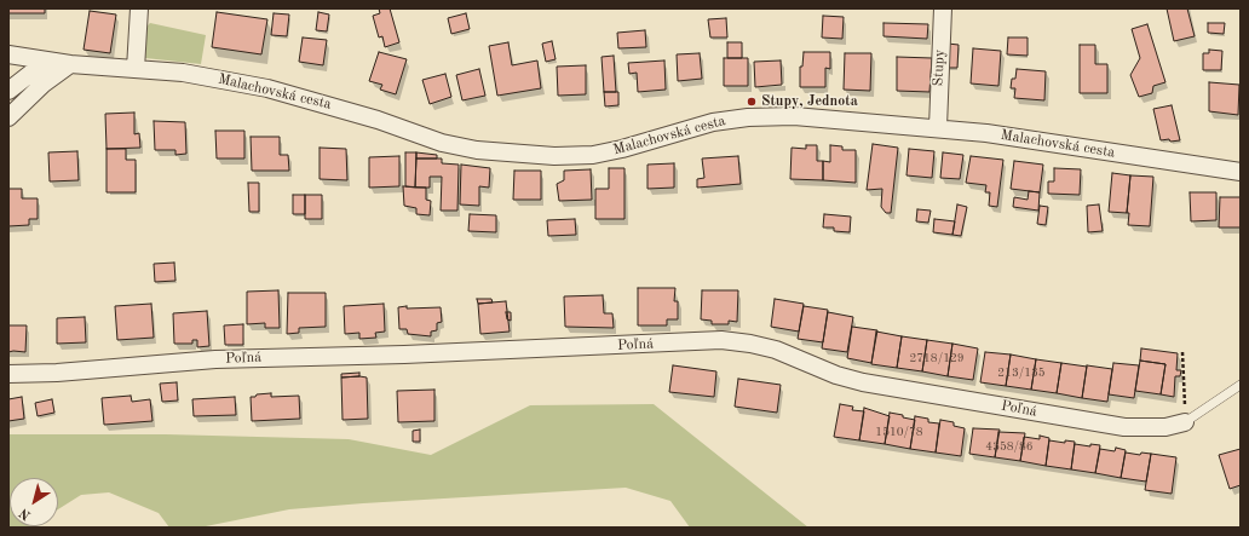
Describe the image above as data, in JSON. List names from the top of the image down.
{
  "streets": {
    "street": ["Stupy", "Malachovská cesta", "Poľná"]
  },
  "crossings": [
    ["Stupy", "Malachovská cesta"]
  ],
  "places": ["Stupy, Jednota"],
  "house_numbers": [
    "2718/129",
    "213/135",
    "1510/78",
    "4358/86"
  ],
  "north": "bottom left"
}
